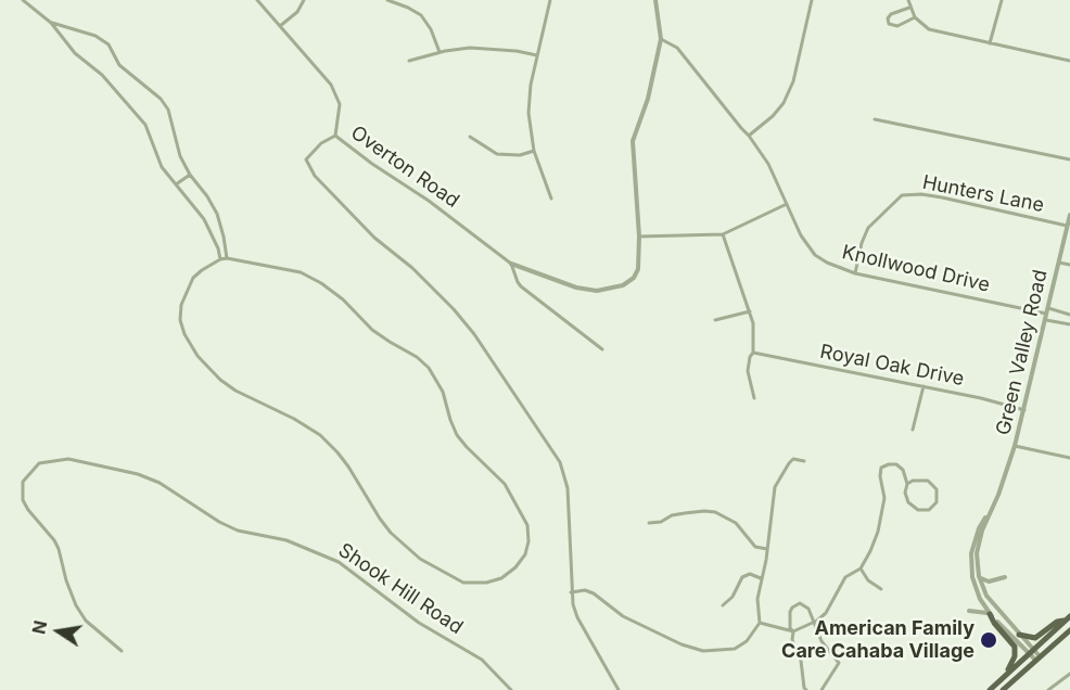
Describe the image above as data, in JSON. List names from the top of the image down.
{
  "streets": {
    "street": [
      "Overton Road",
      "Hunters Lane",
      "Knollwood Drive",
      "Green Valley Road",
      "Royal Oak Drive",
      "Shook Hill Road"
    ]
  },
  "crossings": [
    ["Overton Road", "Knollwood Drive"],
    ["Hunters Lane", "Knollwood Drive"],
    ["Hunters Lane", "Green Valley Road"],
    ["Knollwood Drive", "Green Valley Road"],
    ["Green Valley Road", "Royal Oak Drive"]
  ],
  "places": ["American Family Care Cahaba Village"],
  "north": "left"
}
